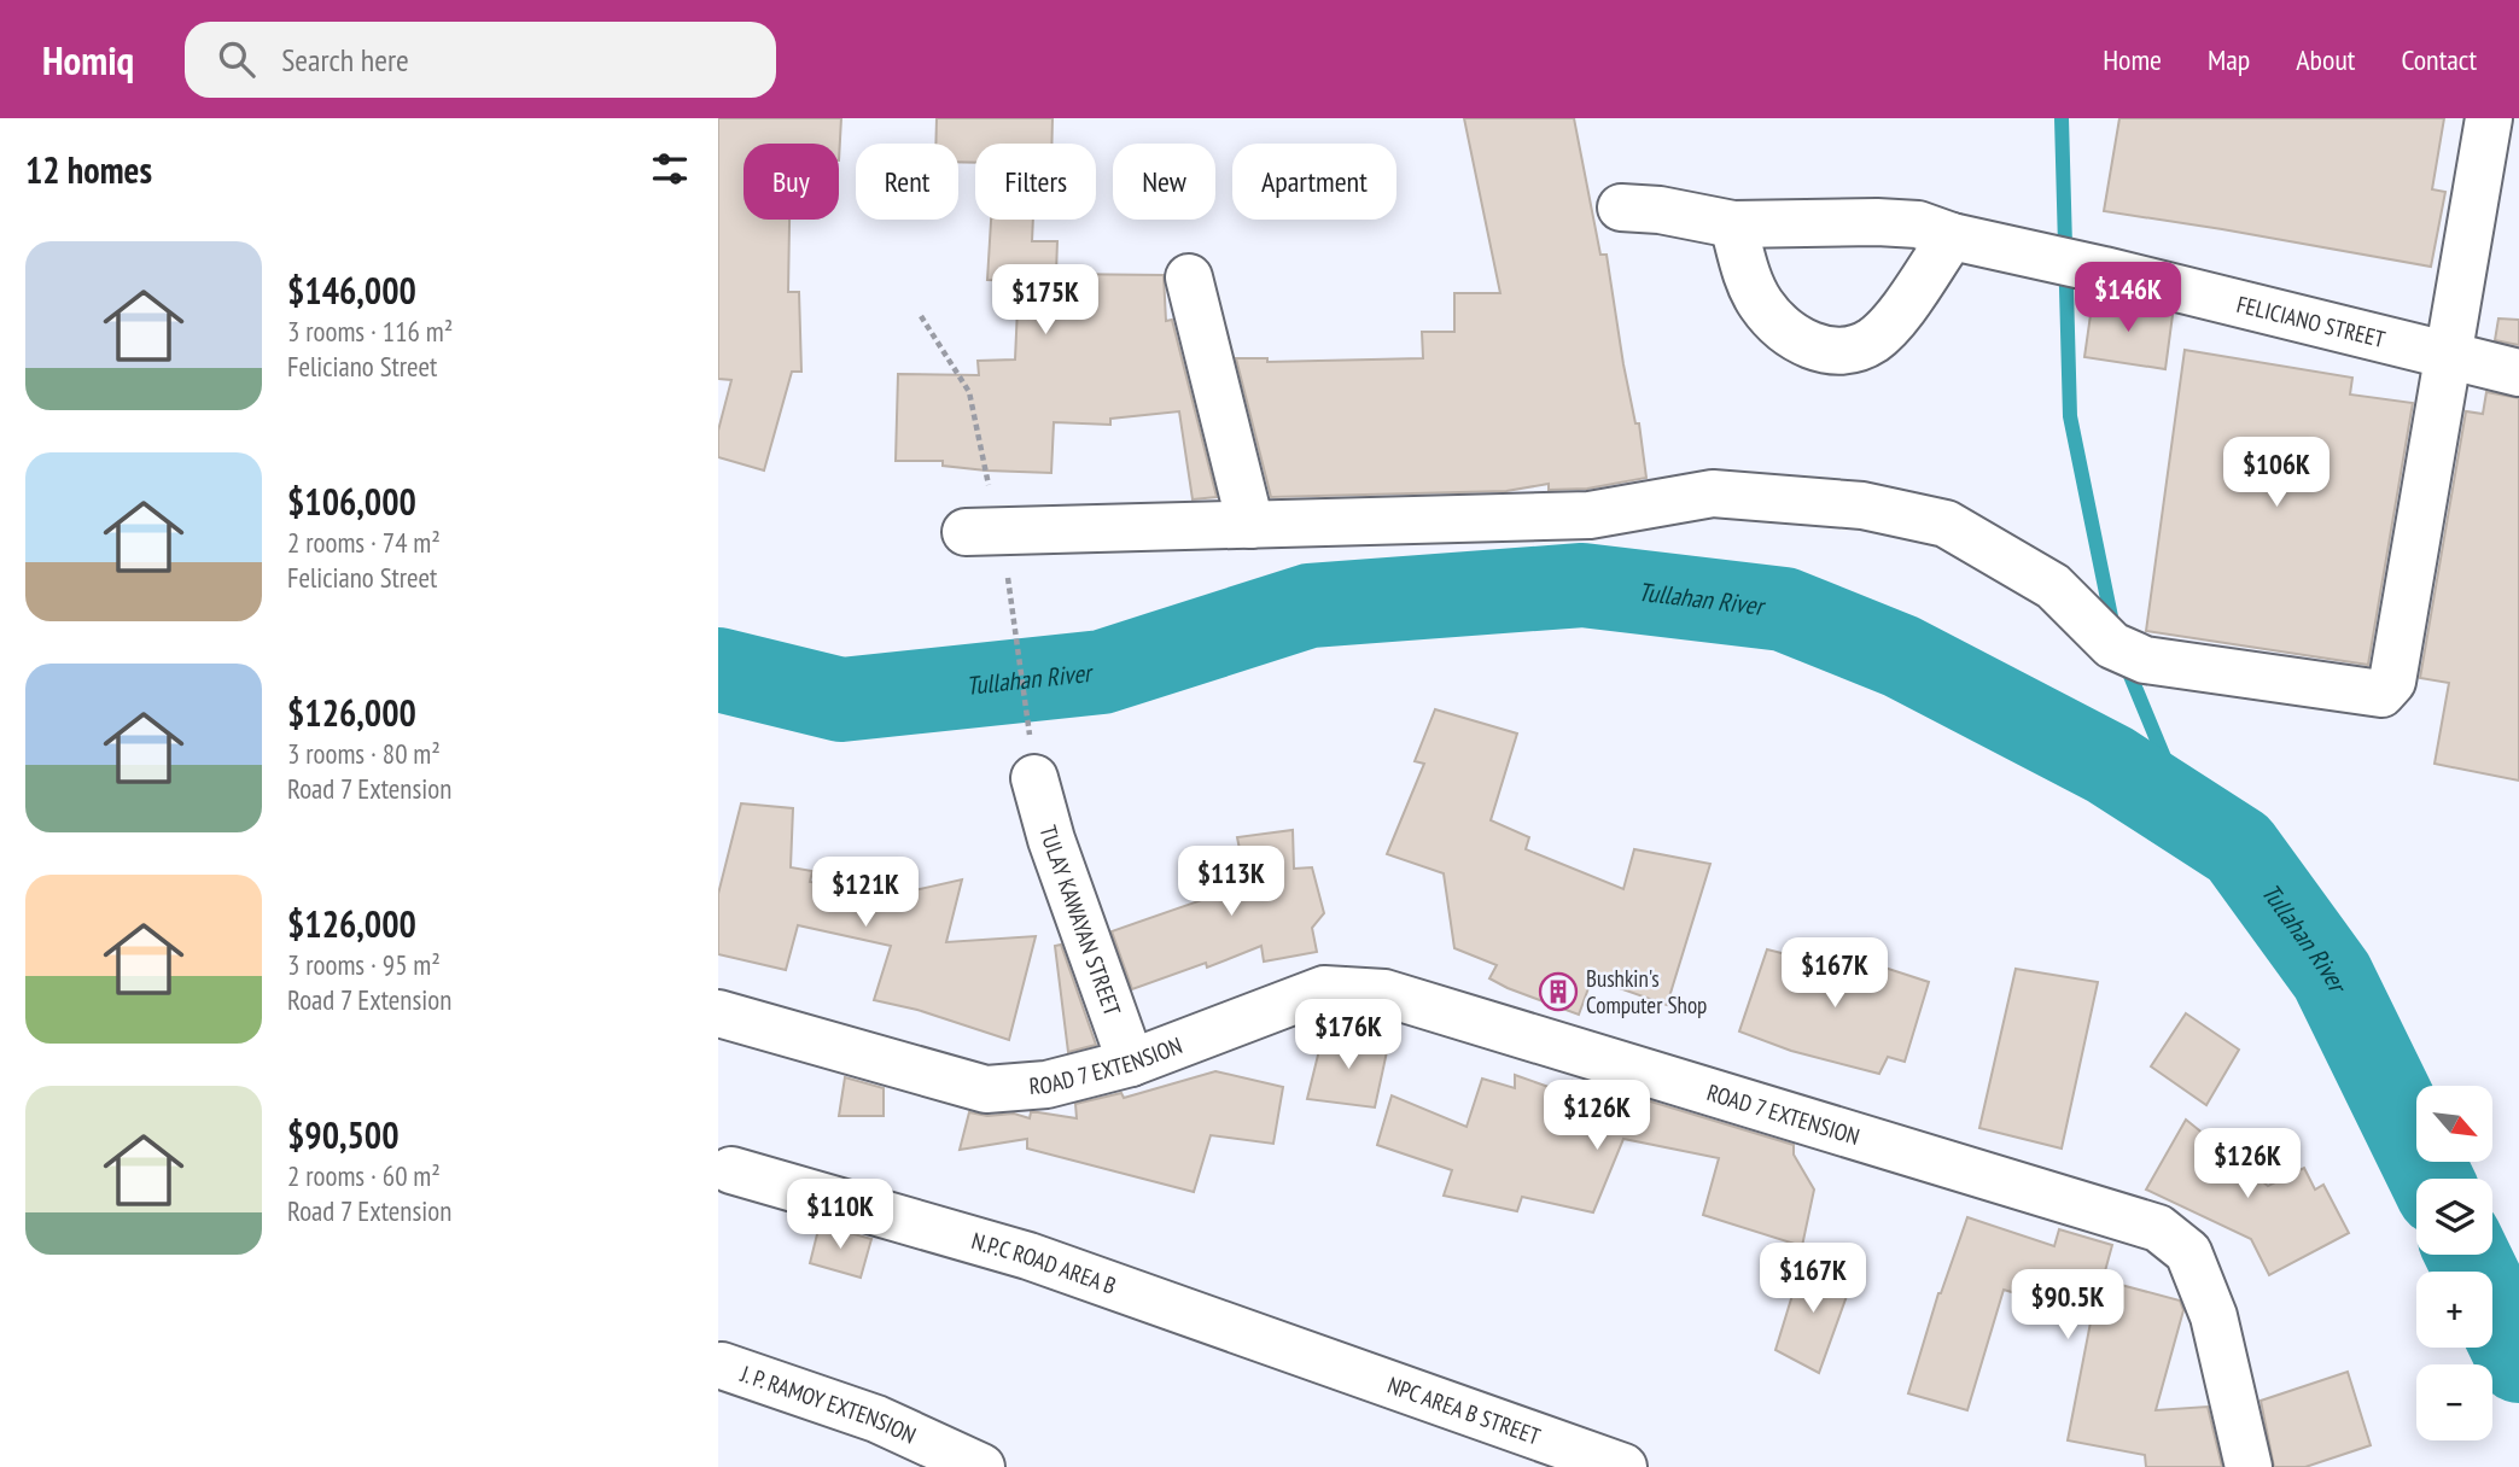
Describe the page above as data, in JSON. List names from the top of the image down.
{
  "streets": {
    "street": [
      "FELICIANO STREET",
      "TULAY KAWAYAN STREET",
      "ROAD 7 EXTENSION",
      "N.P.C ROAD AREA B",
      "J. P. RAMOY EXTENSION",
      "NPC AREA B STREET"
    ]
  },
  "crossings": [
    ["TULAY KAWAYAN STREET", "ROAD 7 EXTENSION"],
    ["N.P.C ROAD AREA B", "NPC AREA B STREET"]
  ],
  "water": ["Tullahan River"],
  "places": {
    "building": ["Bushkin's Computer Shop"]
  },
  "north": "bottom right",
  "page": {
    "header": "Homiq",
    "search": "Search here",
    "nav": [
      "Home",
      "Map",
      "About",
      "Contact"
    ],
    "heading": "12 homes",
    "chip": [
      "Buy",
      "Rent",
      "Filters",
      "New",
      "Apartment"
    ],
    "list": [
      {
        "name": "$146,000",
        "note": "3 rooms · 116 m² · Feliciano Street"
      },
      {
        "name": "$106,000",
        "note": "2 rooms · 74 m² · Feliciano Street"
      },
      {
        "name": "$126,000",
        "note": "3 rooms · 80 m² · Road 7 Extension"
      },
      {
        "name": "$126,000",
        "note": "3 rooms · 95 m² · Road 7 Extension"
      },
      {
        "name": "$90,500",
        "note": "2 rooms · 60 m² · Road 7 Extension"
      }
    ],
    "price": [
      "$146K",
      "$175K",
      "$106K",
      "$113K",
      "$121K",
      "$167K",
      "$176K",
      "$126K",
      "$126K",
      "$110K",
      "$167K",
      "$90.5K"
    ],
    "map_buttons": ["+", "−"]
  }
}
